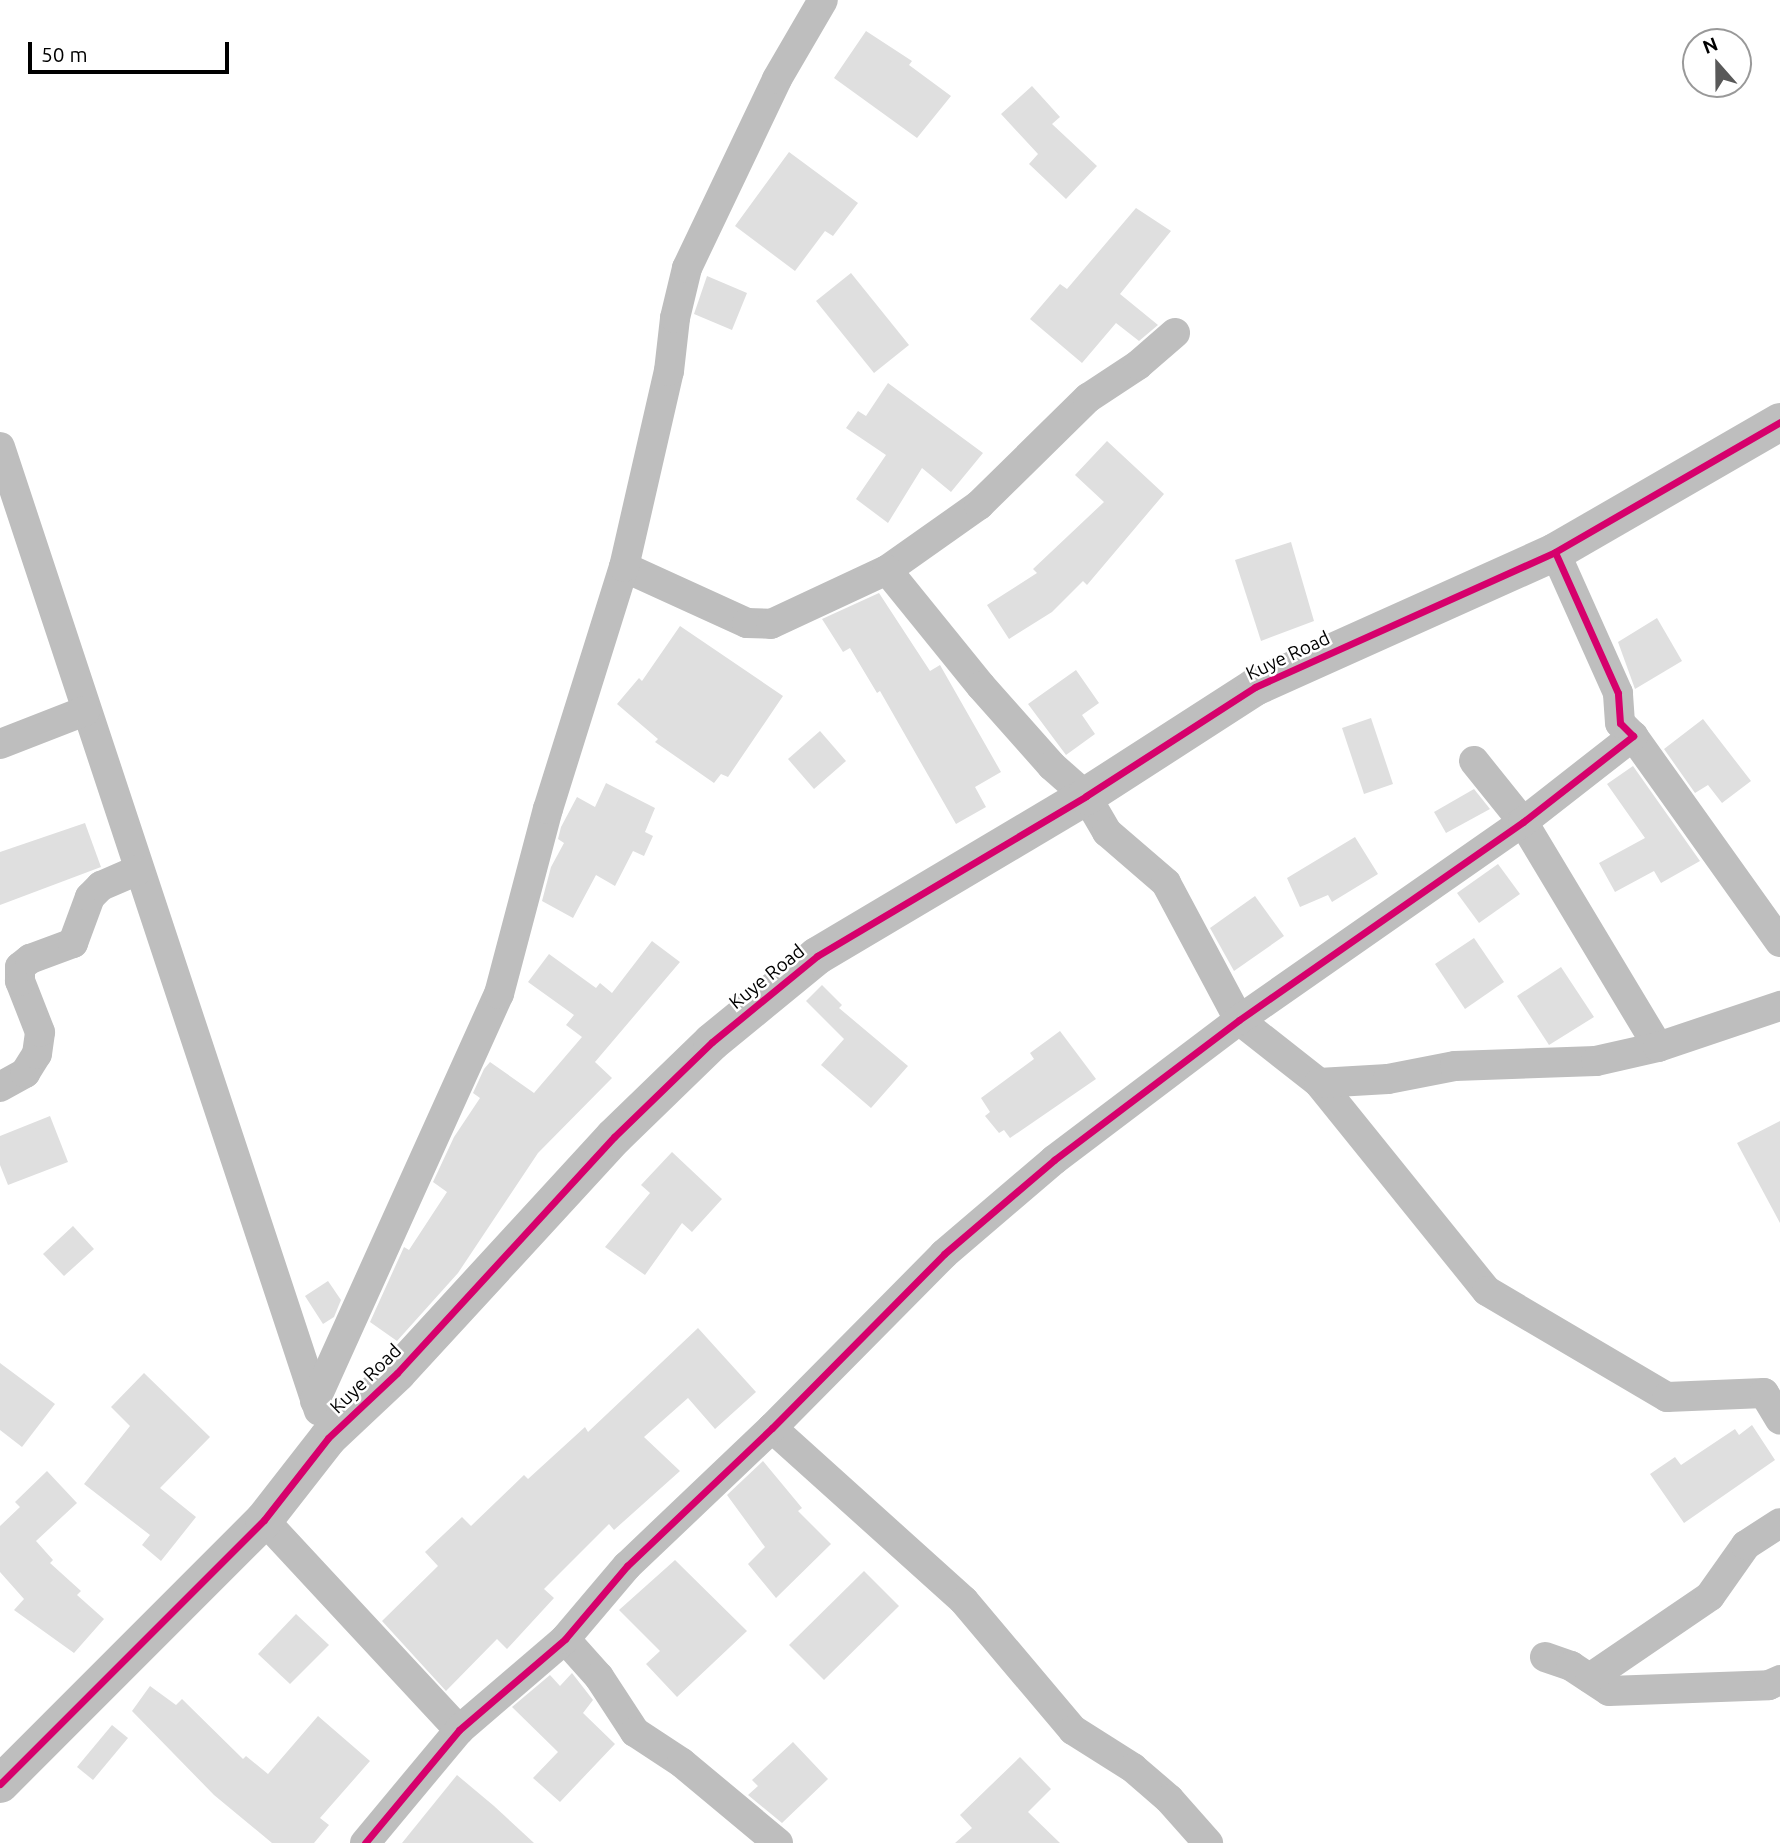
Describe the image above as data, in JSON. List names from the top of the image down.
{
  "streets": {
    "street": ["Kuye Road"]
  },
  "scale_bar": "50 m",
  "north": "top"
}
